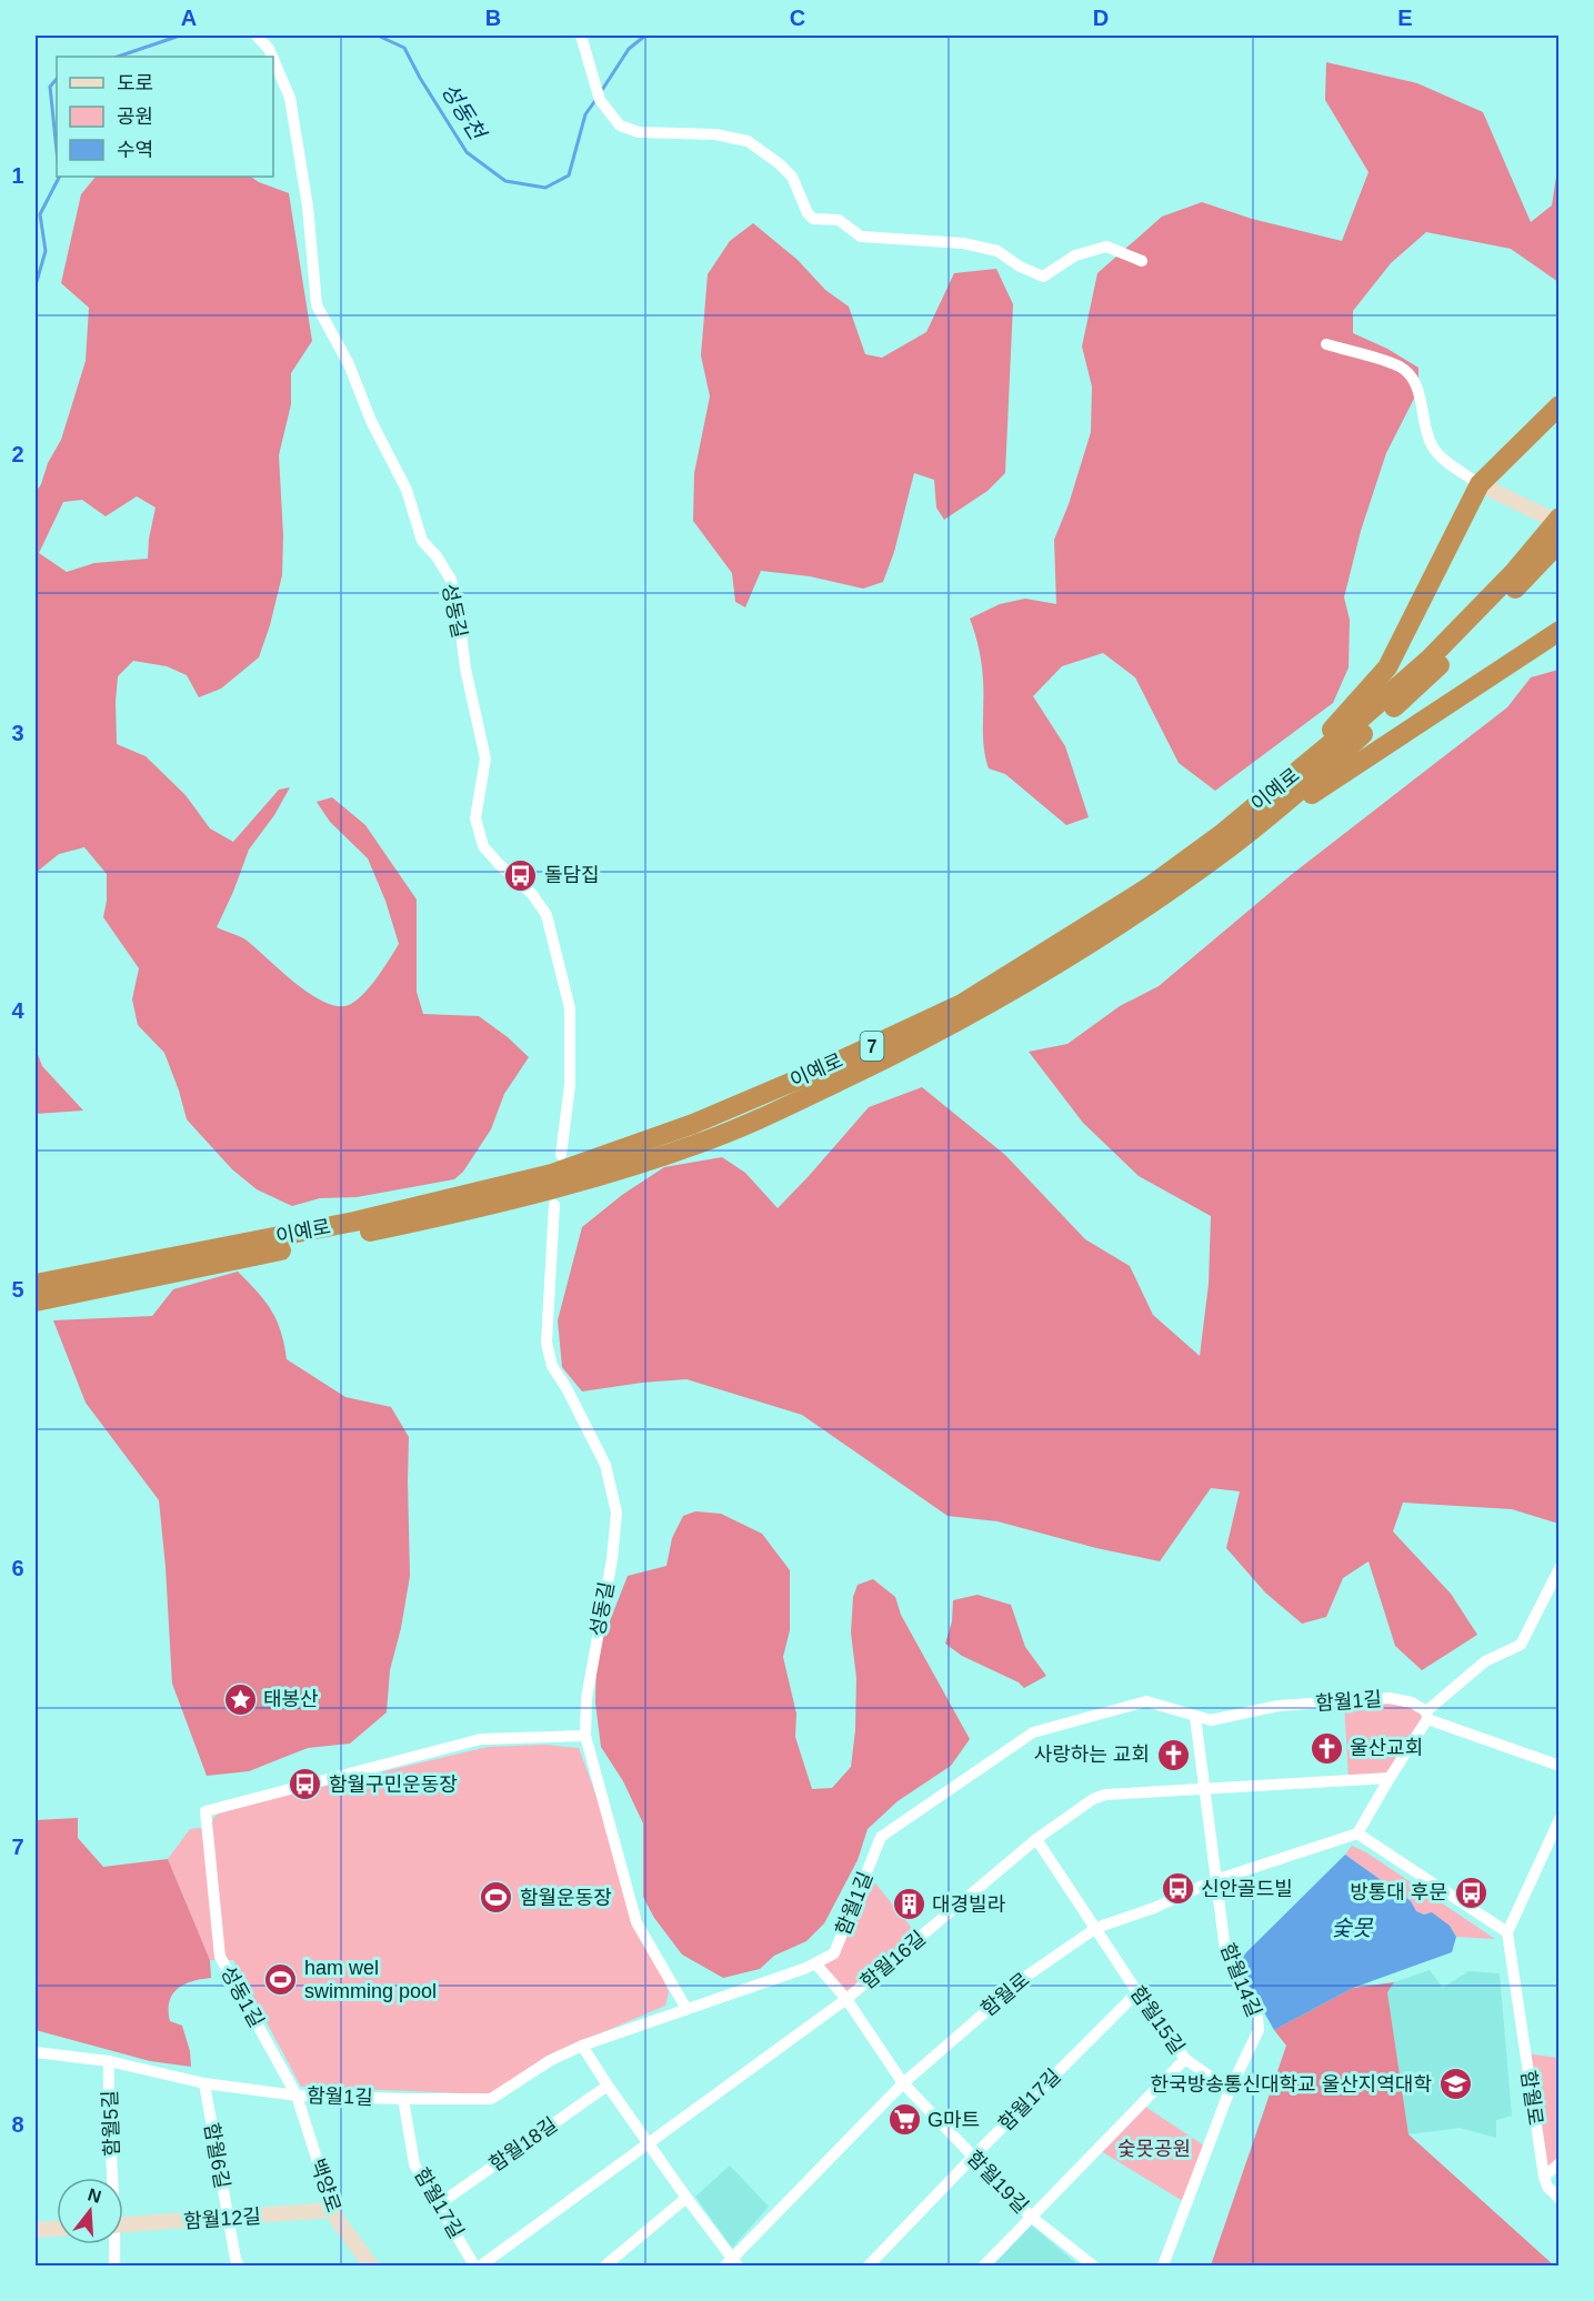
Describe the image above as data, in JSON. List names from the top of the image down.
{
  "streets": {
    "highway": ["이예로", "7"],
    "street": [
      "성동길",
      "함월1길",
      "함월16길",
      "함월14길",
      "함월로",
      "성동1길",
      "함월15길",
      "함월17길",
      "함월5길",
      "함월18길",
      "함월6길",
      "함월19길",
      "백양로",
      "함월12길"
    ]
  },
  "crossings": [
    ["성동길", "함월1길"],
    ["성동길", "성동1길"],
    ["함월1길", "함월14길"],
    ["함월1길", "성동1길"],
    ["함월1길", "함월17길"],
    ["함월1길", "함월5길"],
    ["함월1길", "함월6길"],
    ["함월1길", "함월19길"],
    ["함월1길", "백양로"],
    ["함월16길", "함월14길"],
    ["함월16길", "함월15길"],
    ["함월16길", "함월19길"],
    ["함월14길", "함월로"],
    ["함월로", "함월15길"],
    ["함월로", "함월19길"],
    ["성동1길", "백양로"],
    ["함월15길", "함월17길"],
    ["함월15길", "함월19길"],
    ["함월17길", "함월18길"],
    ["함월17길", "함월19길"],
    ["함월6길", "함월12길"],
    ["백양로", "함월12길"]
  ],
  "water": ["성동천", "숯못"],
  "parks": ["숯못공원"],
  "places": {
    "bus stop": [
      "돌담집",
      "함월구민운동장",
      "신안골드빌",
      "방통대 후문"
    ],
    "place": ["태봉산"],
    "church": ["울산교회", "사랑하는 교회"],
    "sports": ["함월운동장", "ham wel swimming pool"],
    "building": ["대경빌라"],
    "school or university": ["한국방송통신대학교 울산지역대학"],
    "supermarket": ["G마트"]
  },
  "legend": ["도로", "공원", "수역"],
  "north": "top",
  "grid": {
    "columns": [
      "A",
      "B",
      "C",
      "D",
      "E"
    ],
    "rows": [
      "1",
      "2",
      "3",
      "4",
      "5",
      "6",
      "7",
      "8"
    ]
  }
}
